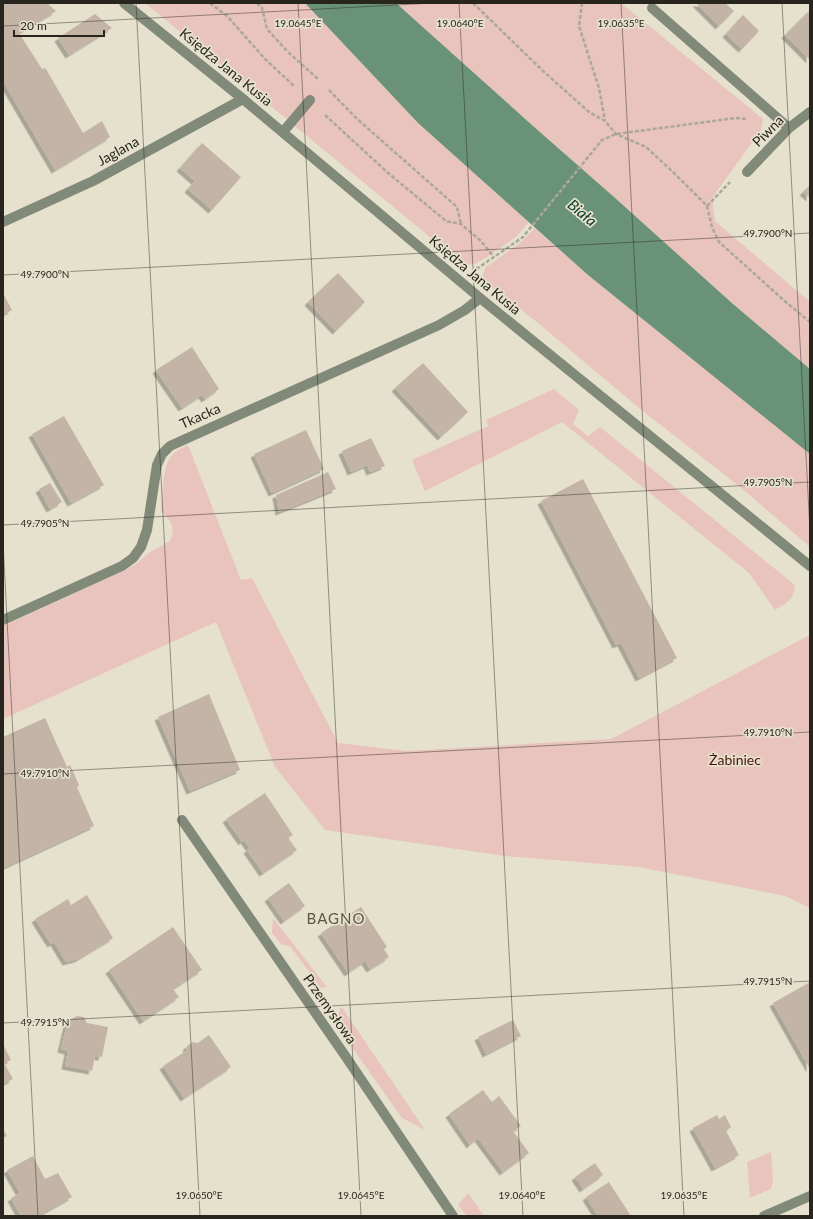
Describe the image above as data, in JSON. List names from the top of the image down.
{
  "streets": {
    "street": [
      "Księdza Jana Kusia",
      "Piwna",
      "Jaglana",
      "Tkacka",
      "Przemysłowa"
    ]
  },
  "crossings": [
    ["Księdza Jana Kusia", "Jaglana"],
    ["Księdza Jana Kusia", "Tkacka"]
  ],
  "districts": ["BAGNO"],
  "water": ["Biała"],
  "parks": ["Żabiniec"],
  "scale_bar": "20 m",
  "coordinates": [
    "19.0645°E",
    "19.0640°E",
    "19.0635°E",
    "49.7900°N",
    "49.7905°N",
    "49.7910°N",
    "49.7915°N",
    "19.0650°E"
  ]
}
